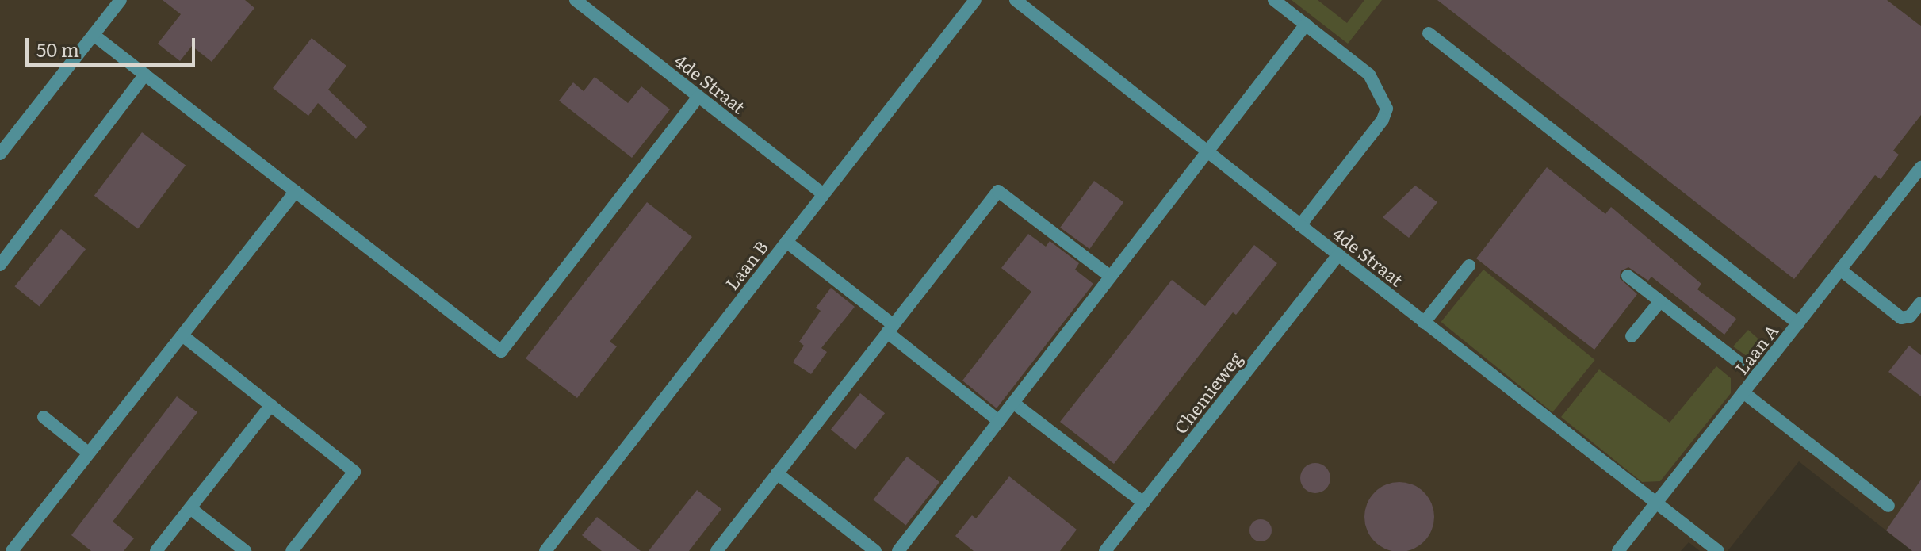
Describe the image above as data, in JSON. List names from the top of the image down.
{
  "streets": {
    "lane": [
      "4de Straat",
      "Laan B",
      "Laan A",
      "Chemieweg"
    ]
  },
  "crossings": [
    ["4de Straat", "Laan B"],
    ["4de Straat", "Laan A"],
    ["4de Straat", "Chemieweg"]
  ],
  "scale_bar": "50 m"
}
